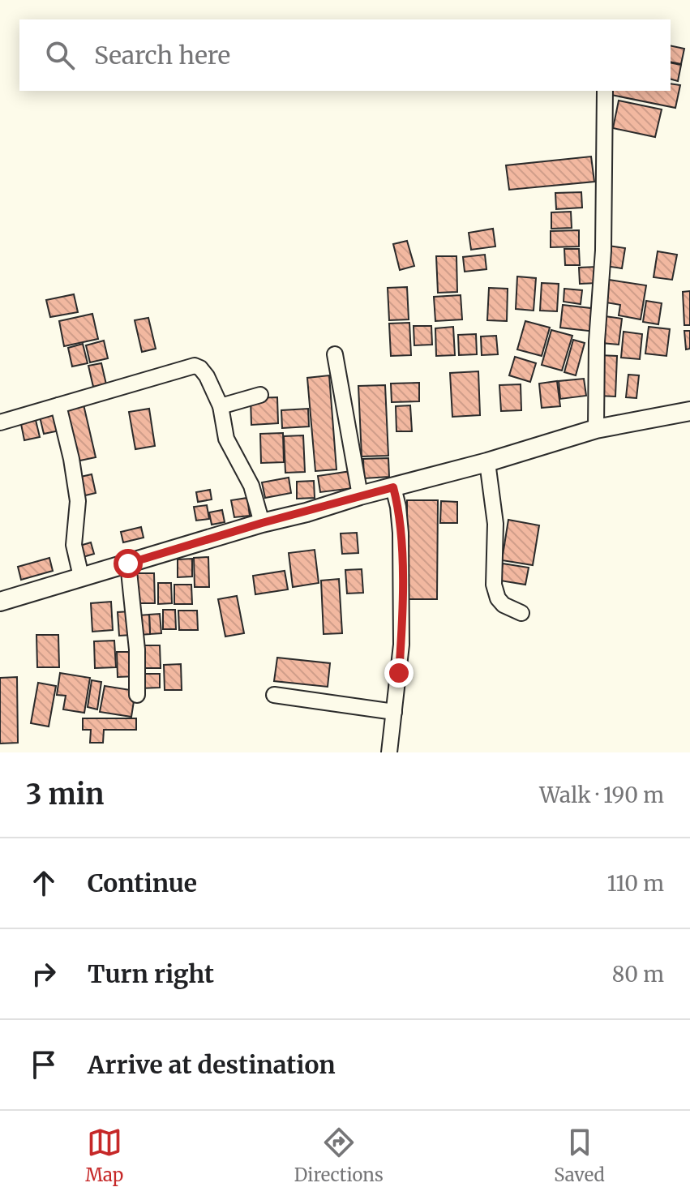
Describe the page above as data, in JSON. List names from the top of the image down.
{
  "page": {
    "search": "Search here",
    "heading": ["3 min", "Walk · 190 m"],
    "list": [
      ["Continue", "110 m"],
      ["Turn right", "80 m"],
      "Arrive at destination"
    ],
    "nav": ["Map", "Directions", "Saved"]
  }
}
